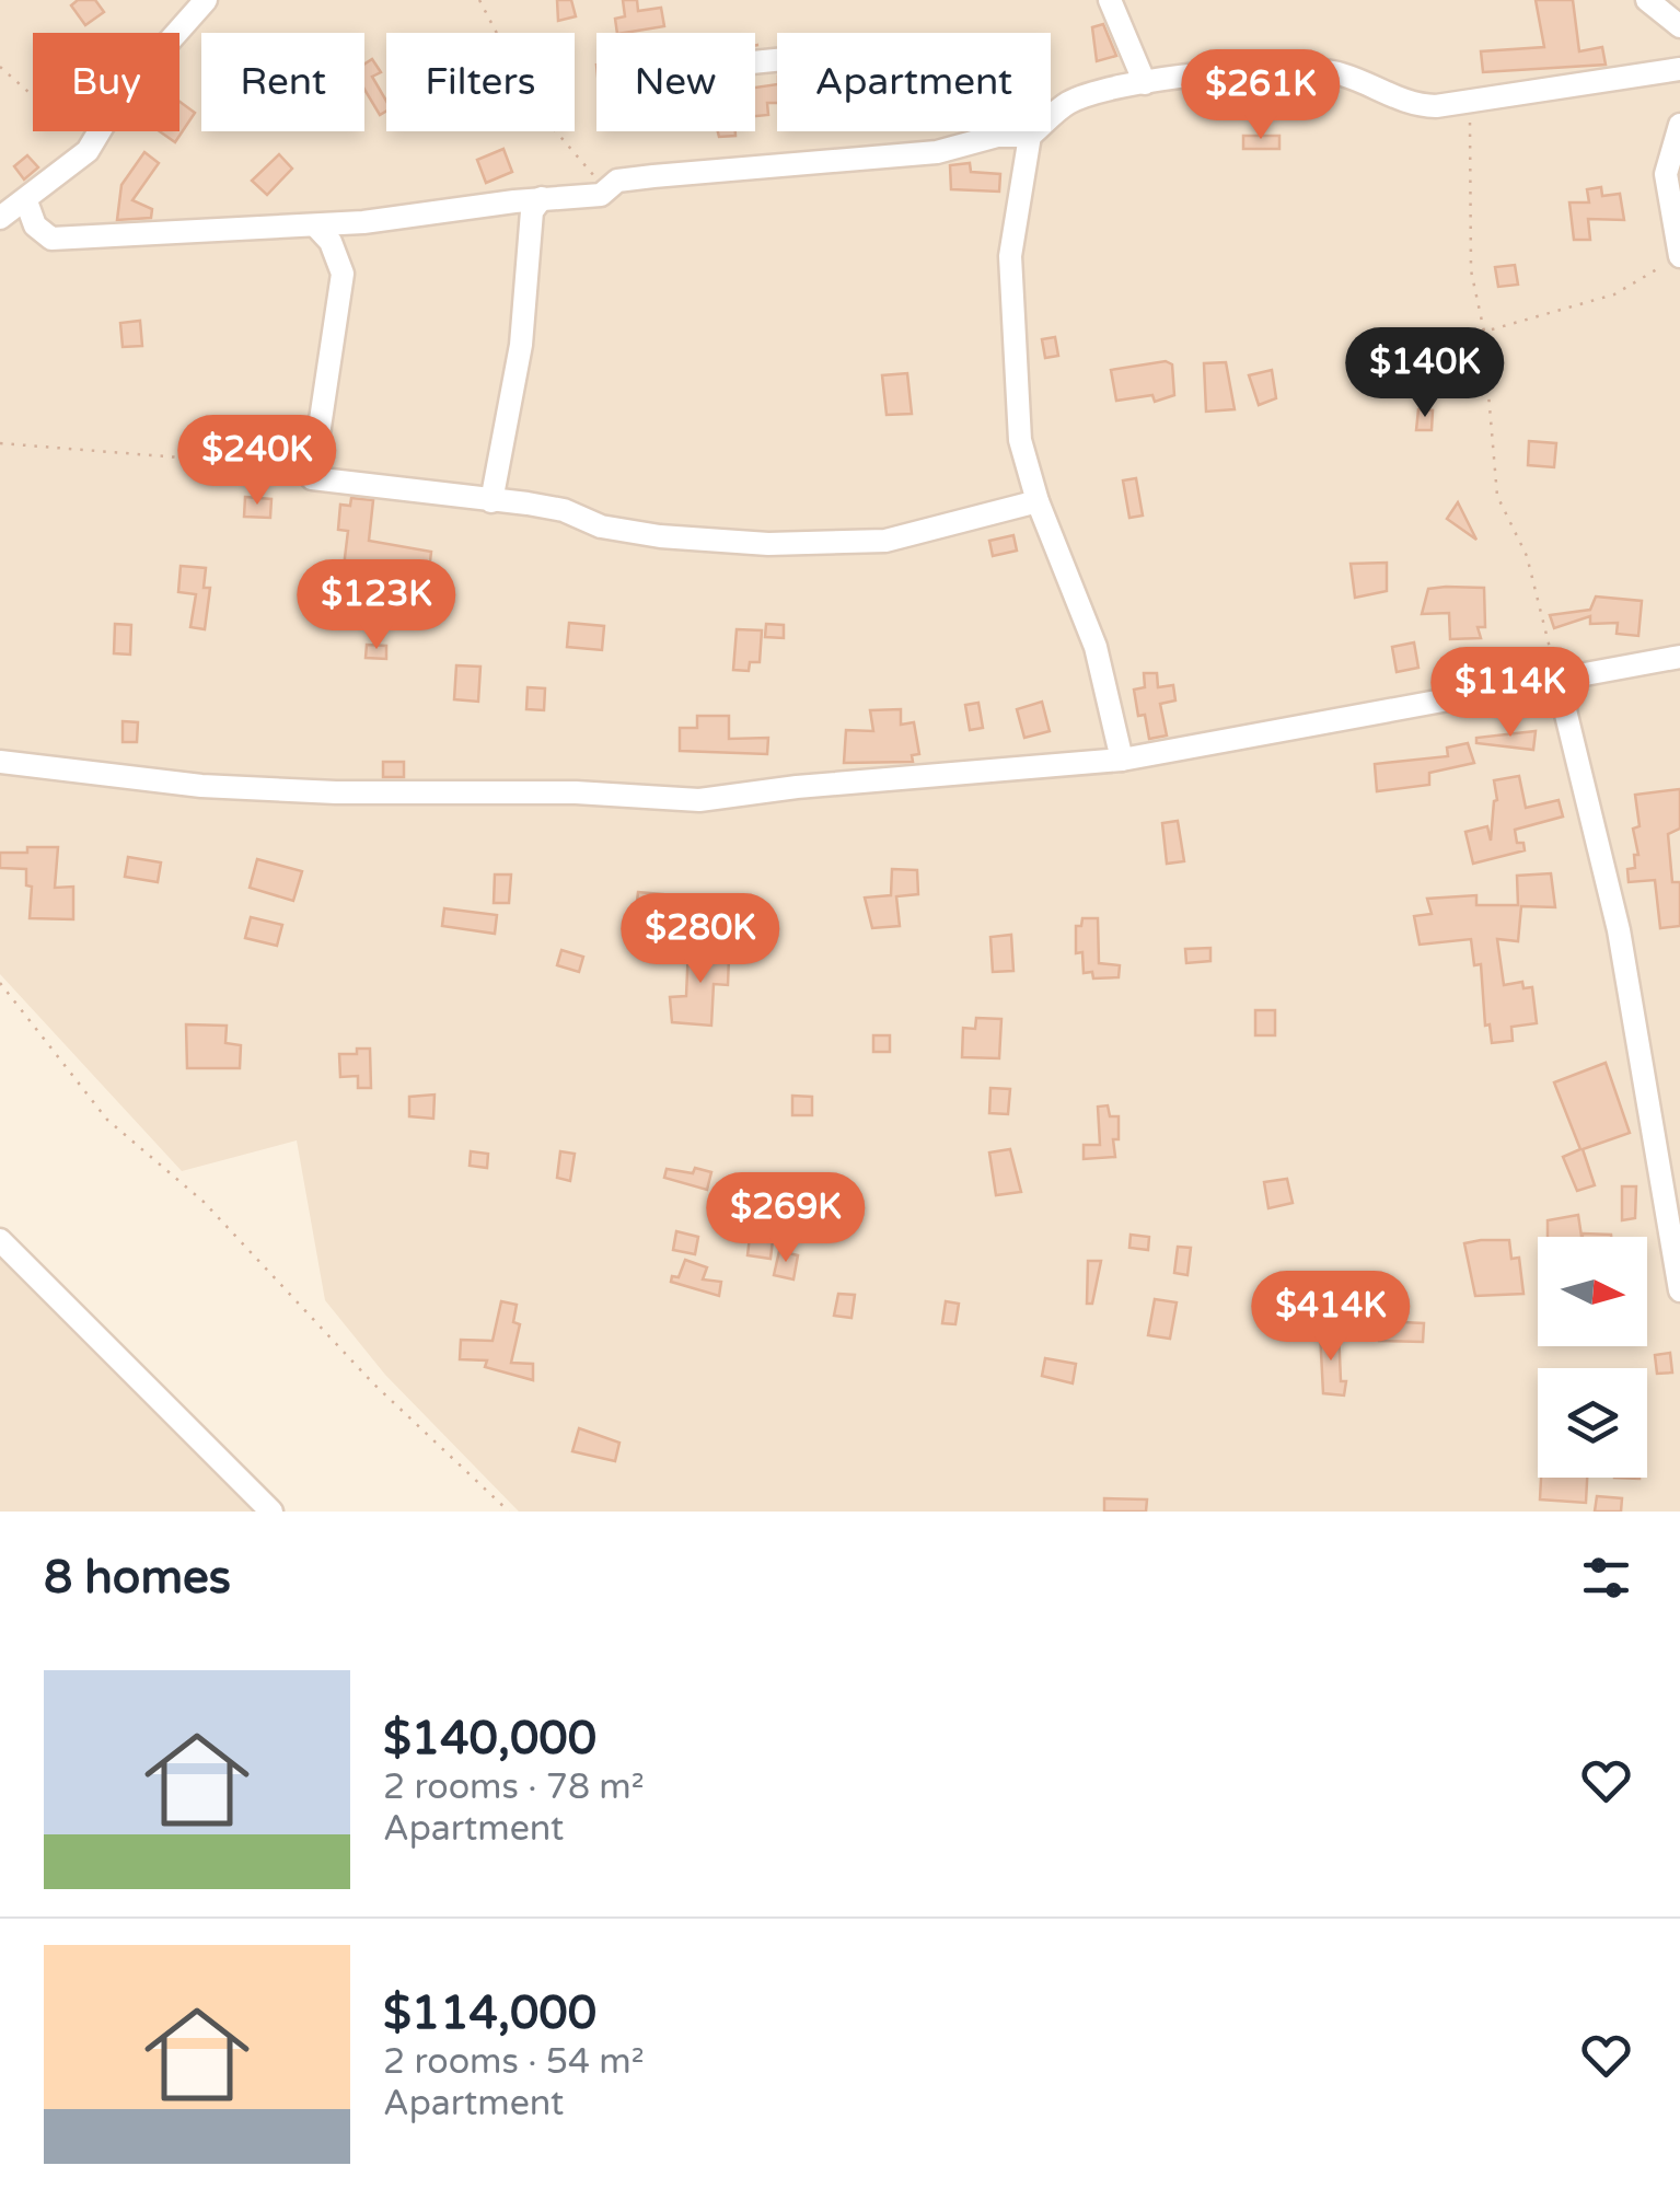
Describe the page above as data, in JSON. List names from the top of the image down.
{
  "north": "right",
  "page": {
    "chip": [
      "Buy",
      "Rent",
      "Filters",
      "New",
      "Apartment"
    ],
    "price": [
      "$261K",
      "$140K",
      "$240K",
      "$123K",
      "$114K",
      "$280K",
      "$269K",
      "$414K"
    ],
    "heading": "8 homes",
    "list": [
      {
        "name": "$140,000",
        "note": "2 rooms · 78 m² · Apartment"
      },
      {
        "name": "$114,000",
        "note": "2 rooms · 54 m² · Apartment"
      }
    ]
  }
}
